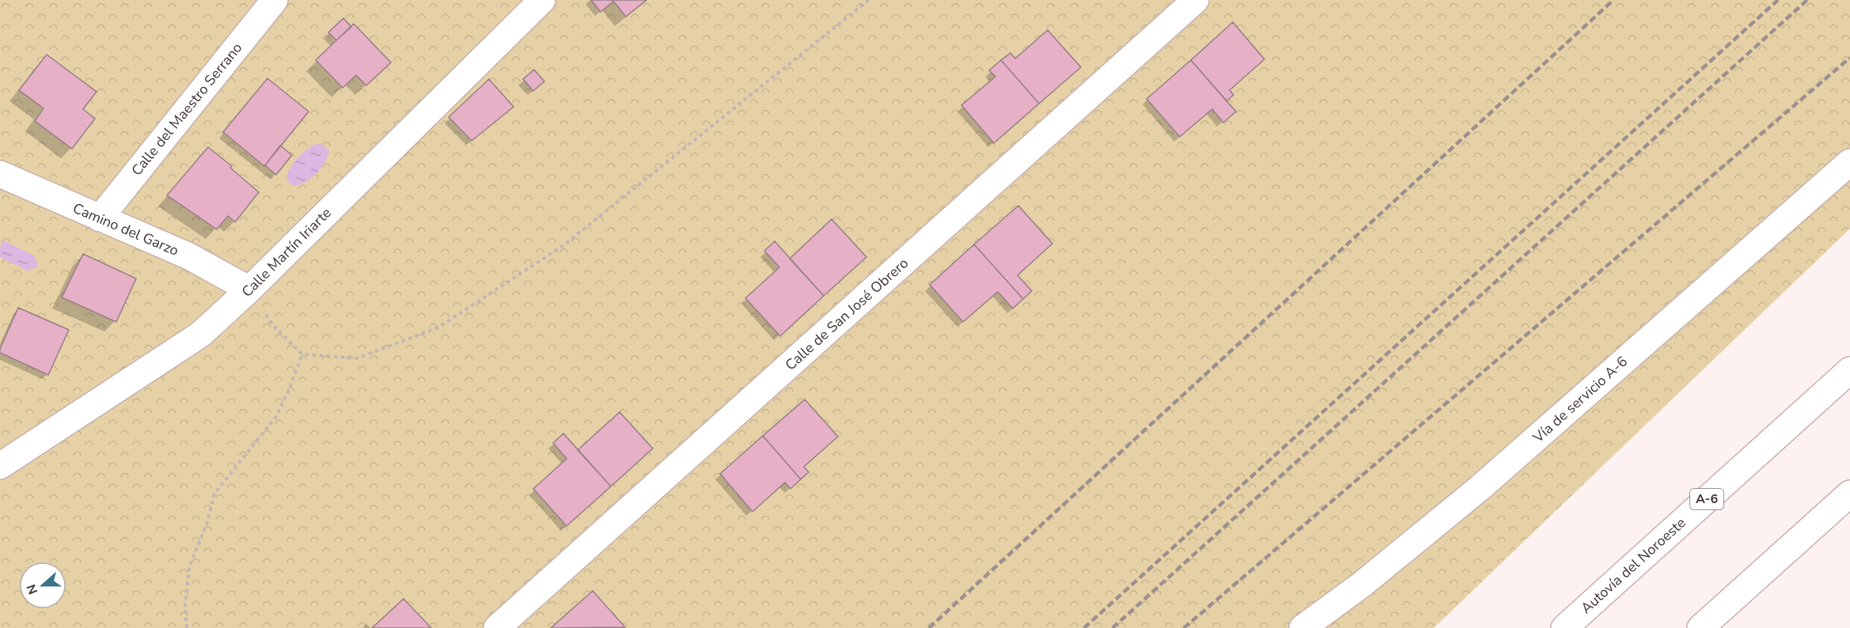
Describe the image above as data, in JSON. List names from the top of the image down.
{
  "streets": {
    "main road": [
      "Calle del Maestro Serrano",
      "Camino del Garzo",
      "Calle Martín Iriarte",
      "Calle de San José Obrero",
      "Vía de servicio A-6",
      "A-6",
      "Autovía del Noroeste"
    ]
  },
  "crossings": [
    ["Calle del Maestro Serrano", "Camino del Garzo"],
    ["Camino del Garzo", "Calle Martín Iriarte"]
  ],
  "north": "left"
}
